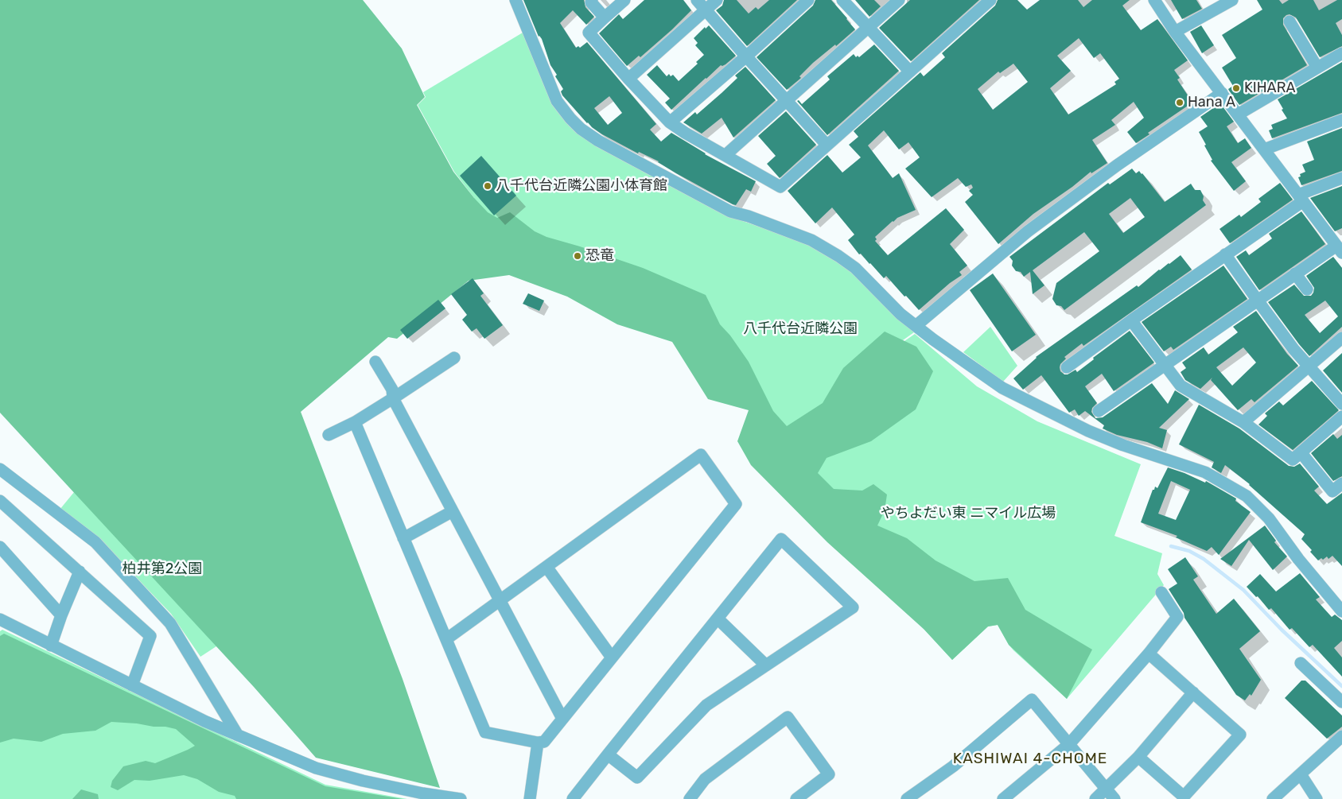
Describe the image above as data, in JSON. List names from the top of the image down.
{
  "districts": ["KASHIWAI 4-CHOME"],
  "parks": ["八千代台近隣公園", "やちよだい東 ニマイル広場", "柏井第2公園"],
  "places": [
    "KIHARA",
    "Hana A",
    "八千代台近隣公園小体育館",
    "恐竜"
  ]
}
